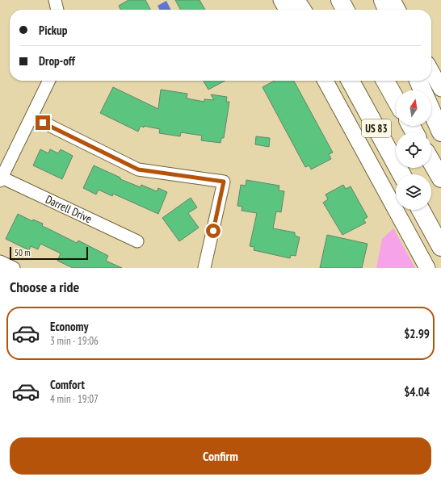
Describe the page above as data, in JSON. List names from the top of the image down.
{
  "streets": {
    "highway": ["US 83"],
    "street": ["Darrell Drive"]
  },
  "scale_bar": "50 m",
  "north": "top",
  "page": {
    "banner": ["Pickup", "Drop-off"],
    "scale": "50 m",
    "heading": "Choose a ride",
    "list": [
      {
        "name": "Economy",
        "note": "3 min · 19:06",
        "value": "$2.99"
      },
      {
        "name": "Comfort",
        "note": "4 min · 19:07",
        "value": "$4.04"
      }
    ],
    "buttons": "Confirm"
  }
}
